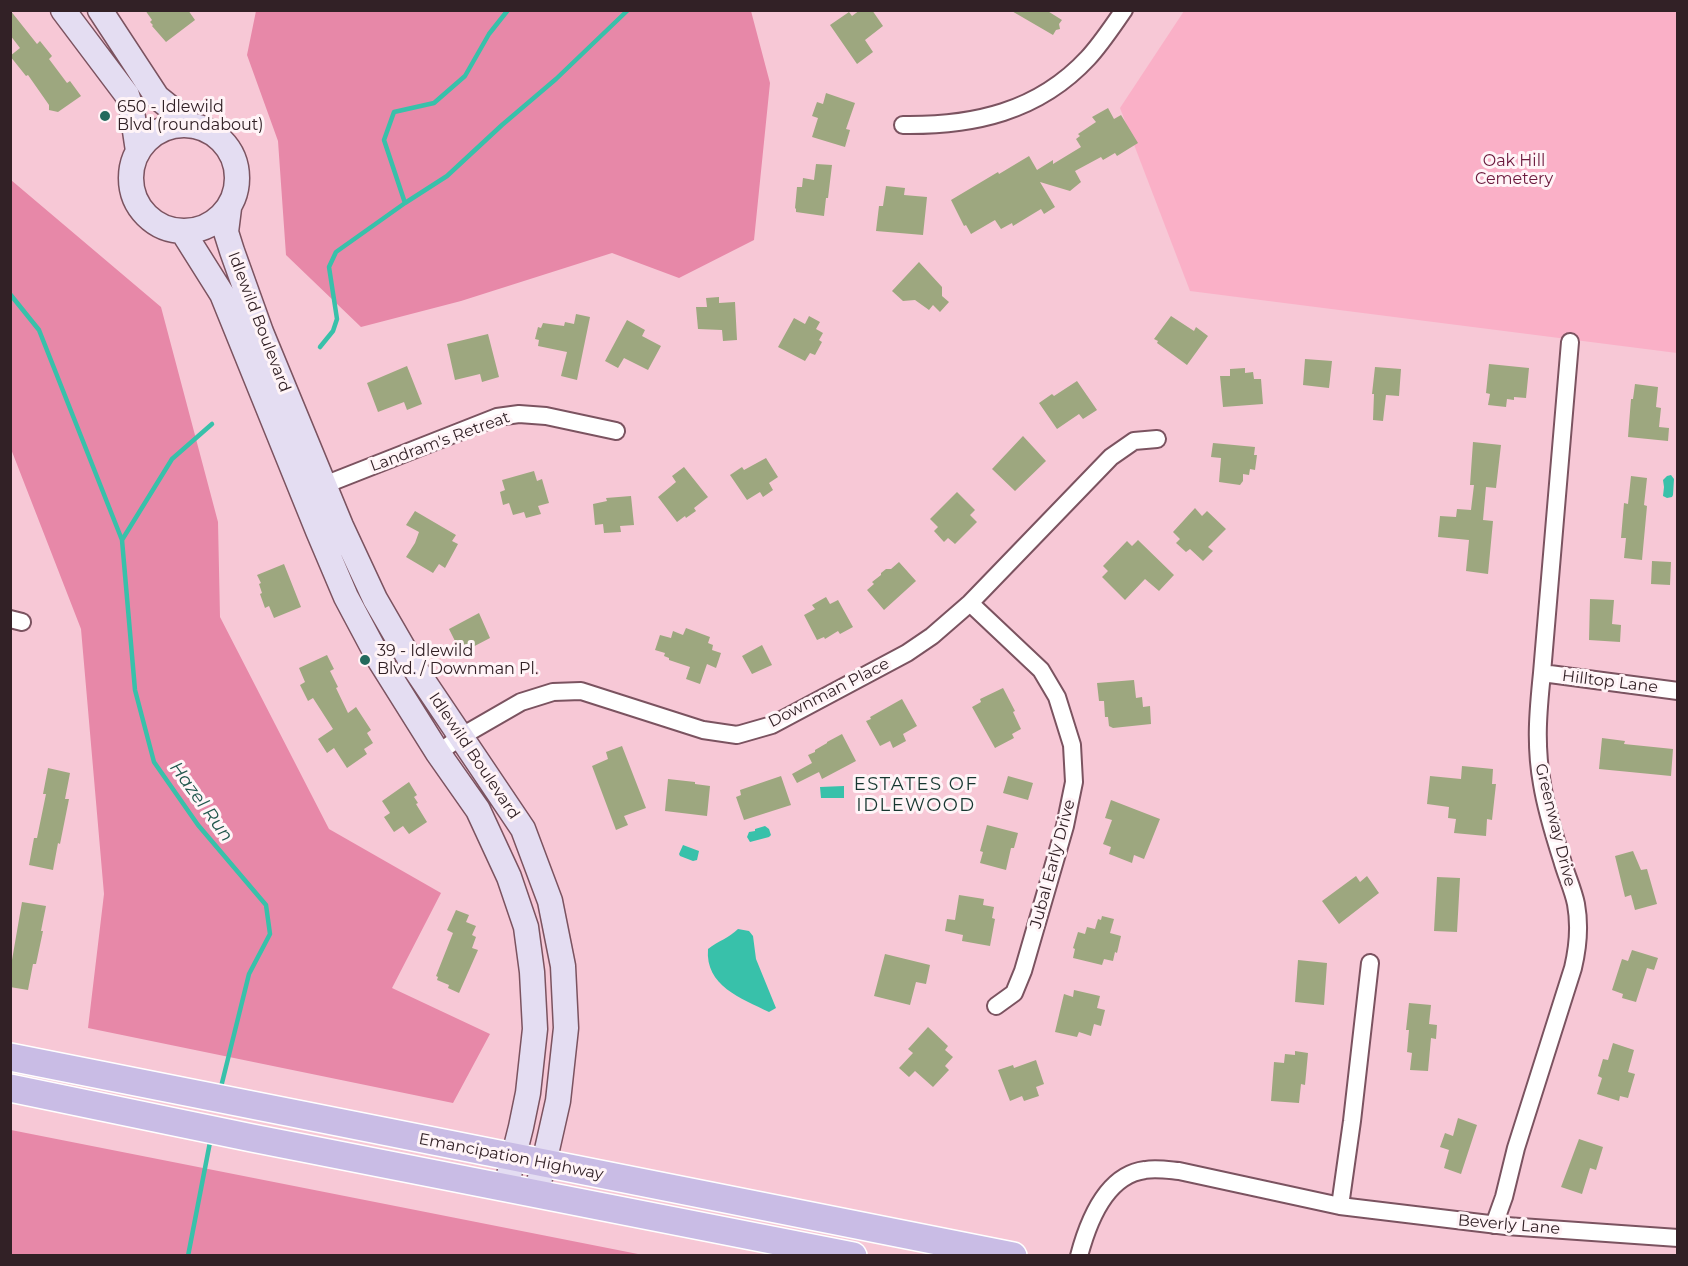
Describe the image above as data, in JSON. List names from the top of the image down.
{
  "streets": {
    "main road": ["Emancipation Highway"],
    "street": [
      "Idlewild Boulevard",
      "Landram's Retreat",
      "Hilltop Lane",
      "Downman Place",
      "Greenway Drive",
      "Jubal Early Drive",
      "Beverly Lane"
    ]
  },
  "crossings": [
    ["Idlewild Boulevard", "Landram's Retreat"],
    ["Idlewild Boulevard", "Downman Place"],
    ["Idlewild Boulevard", "Emancipation Highway"],
    ["Hilltop Lane", "Greenway Drive"],
    ["Downman Place", "Jubal Early Drive"],
    ["Greenway Drive", "Beverly Lane"]
  ],
  "districts": ["ESTATES OF IDLEWOOD"],
  "water": ["Hazel Run"],
  "parks": ["Oak Hill Cemetery"],
  "places": ["650 - Idlewild Blvd (roundabout)", "39 - Idlewild Blvd. / Downman Pl."]
}
